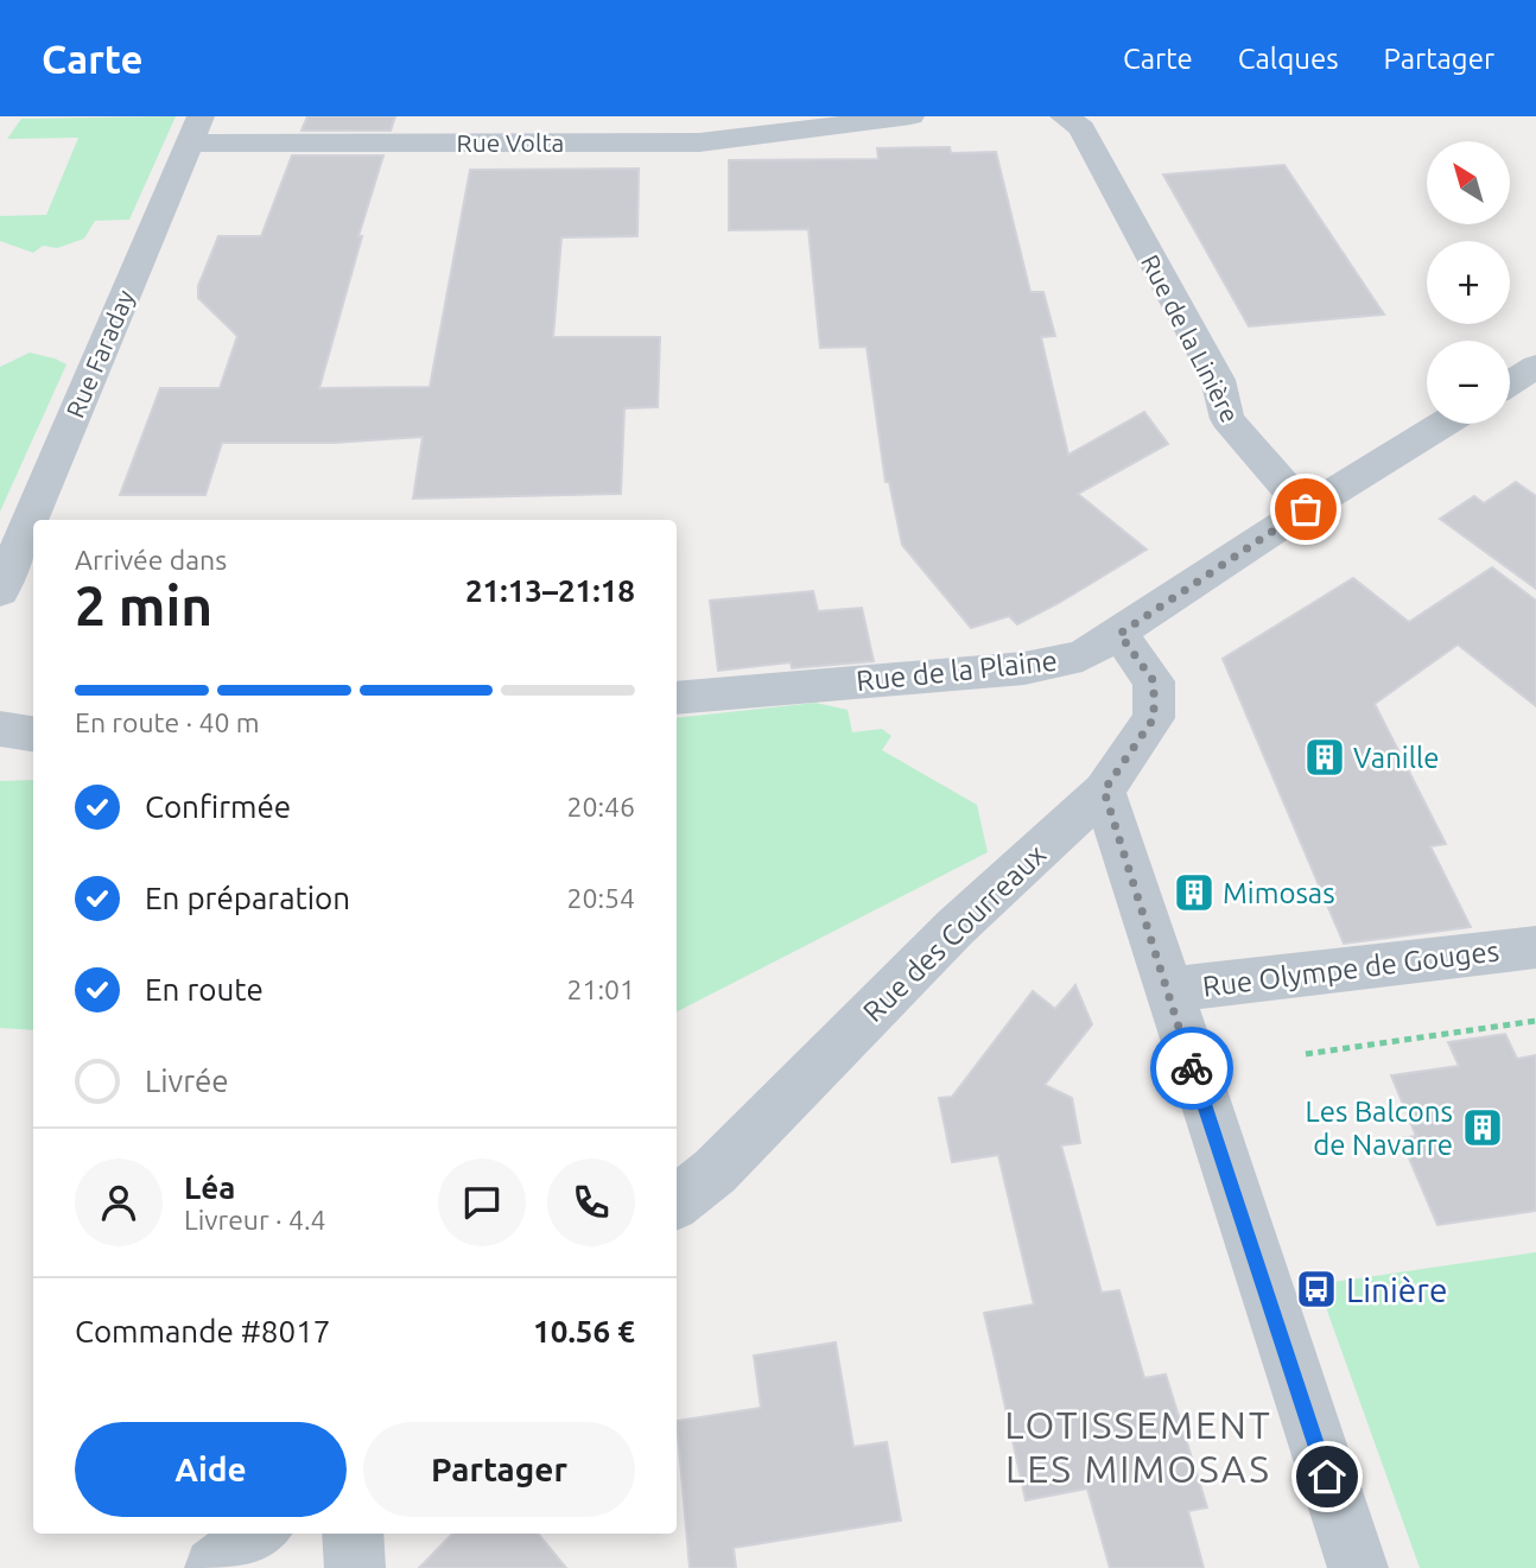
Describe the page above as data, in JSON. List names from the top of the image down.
{
  "streets": {
    "street": [
      "Rue Volta",
      "Rue de la Linière",
      "Rue Faraday",
      "Rue de la Plaine",
      "Rue des Courreaux",
      "Rue Olympe de Gouges"
    ]
  },
  "crossings": [
    ["Rue Volta", "Rue Faraday"],
    ["Rue de la Linière", "Rue de la Plaine"],
    ["Rue de la Plaine", "Rue des Courreaux"]
  ],
  "districts": ["LOTISSEMENT LES MIMOSAS"],
  "places": {
    "building": ["Vanille", "Mimosas", "Les Balcons de Navarre"],
    "bus stop": ["Linière"]
  },
  "north": "top left",
  "page": {
    "header": "Carte",
    "nav": ["Carte", "Calques", "Partager"],
    "map_buttons": ["+", "−"],
    "heading": ["2 min", "Arrivée dans", "21:13–21:18"],
    "panel": [
      "Léa",
      "Livreur · 4.4",
      "Commande #8017",
      "10.56 €"
    ],
    "bar": "En route · 40 m",
    "list": [
      ["Confirmée", "20:46"],
      ["En préparation", "20:54"],
      ["En route", "21:01"],
      "Livrée"
    ],
    "buttons": ["Aide", "Partager"]
  }
}
